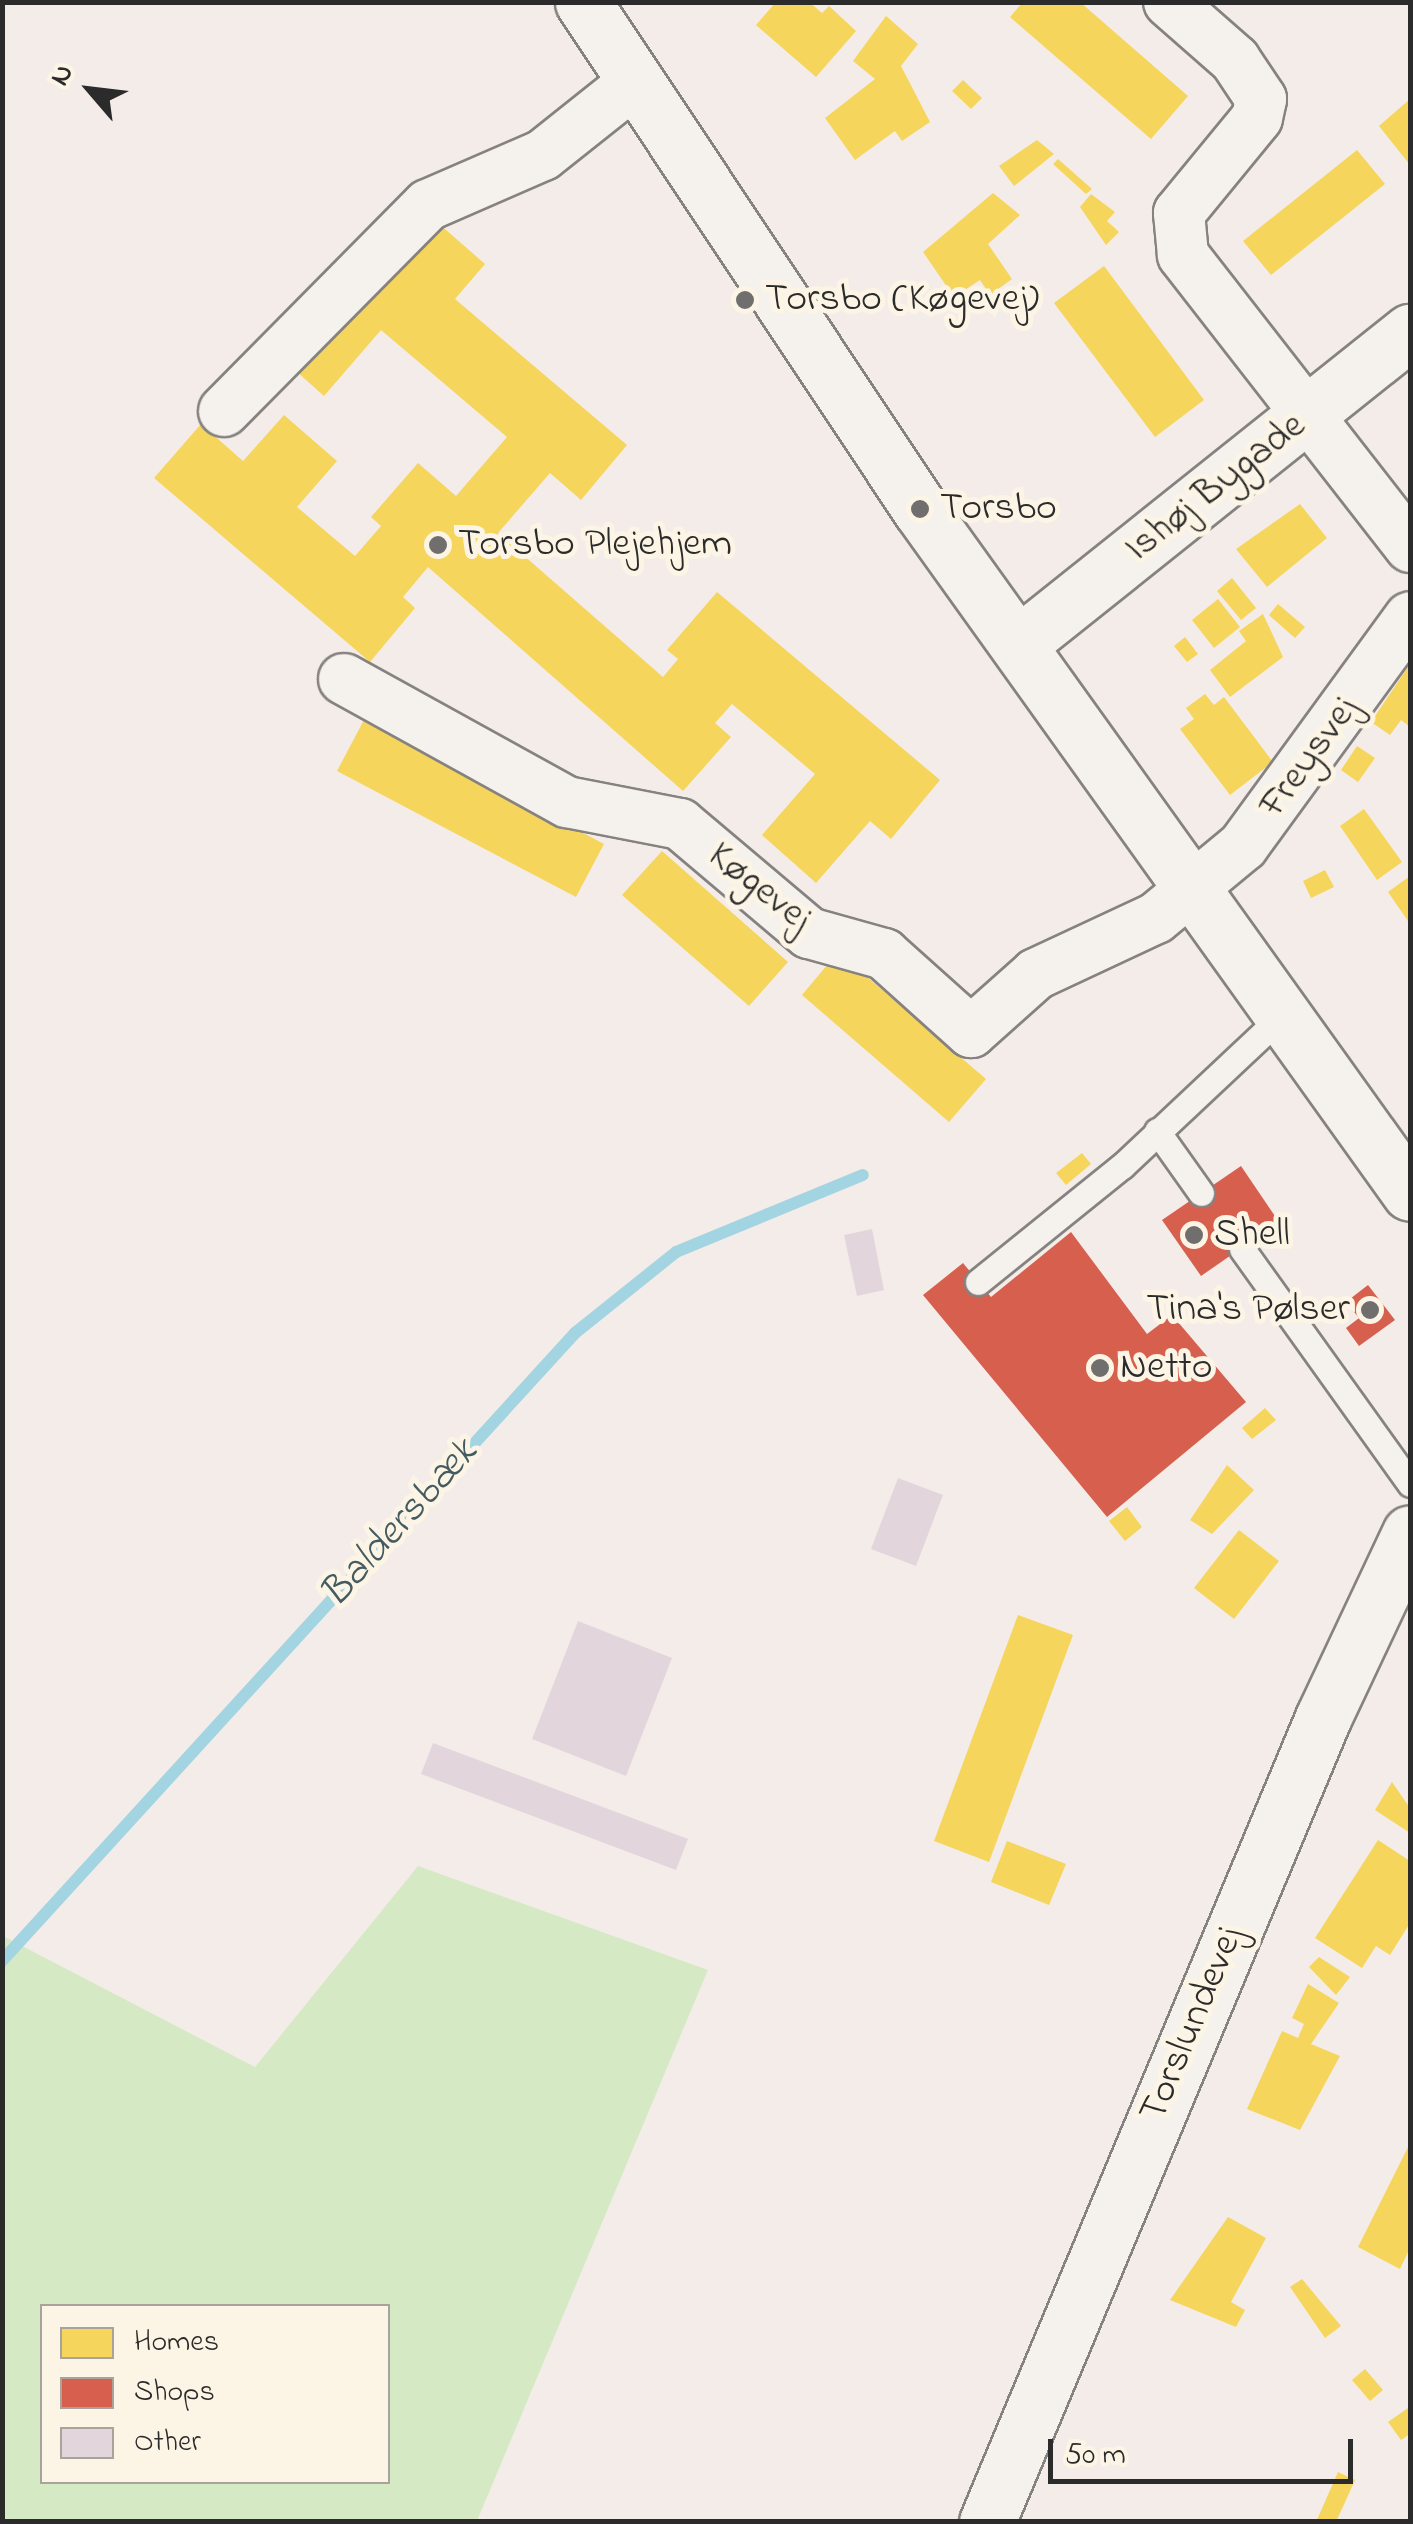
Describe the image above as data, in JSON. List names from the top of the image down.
{
  "streets": {
    "street": [
      "Ishøj Bygade",
      "Freysvej",
      "Køgevej",
      "Torslundevej"
    ]
  },
  "crossings": [
    ["Freysvej", "Køgevej"]
  ],
  "water": ["Baldersbæk"],
  "places": [
    "Torsbo (Køgevej)",
    "Torsbo",
    "Torsbo Plejehjem",
    "Shell",
    "Tina's Pølser",
    "Netto"
  ],
  "legend": ["Homes", "Shops", "Other"],
  "scale_bar": "50 m",
  "north": "top left"
}
